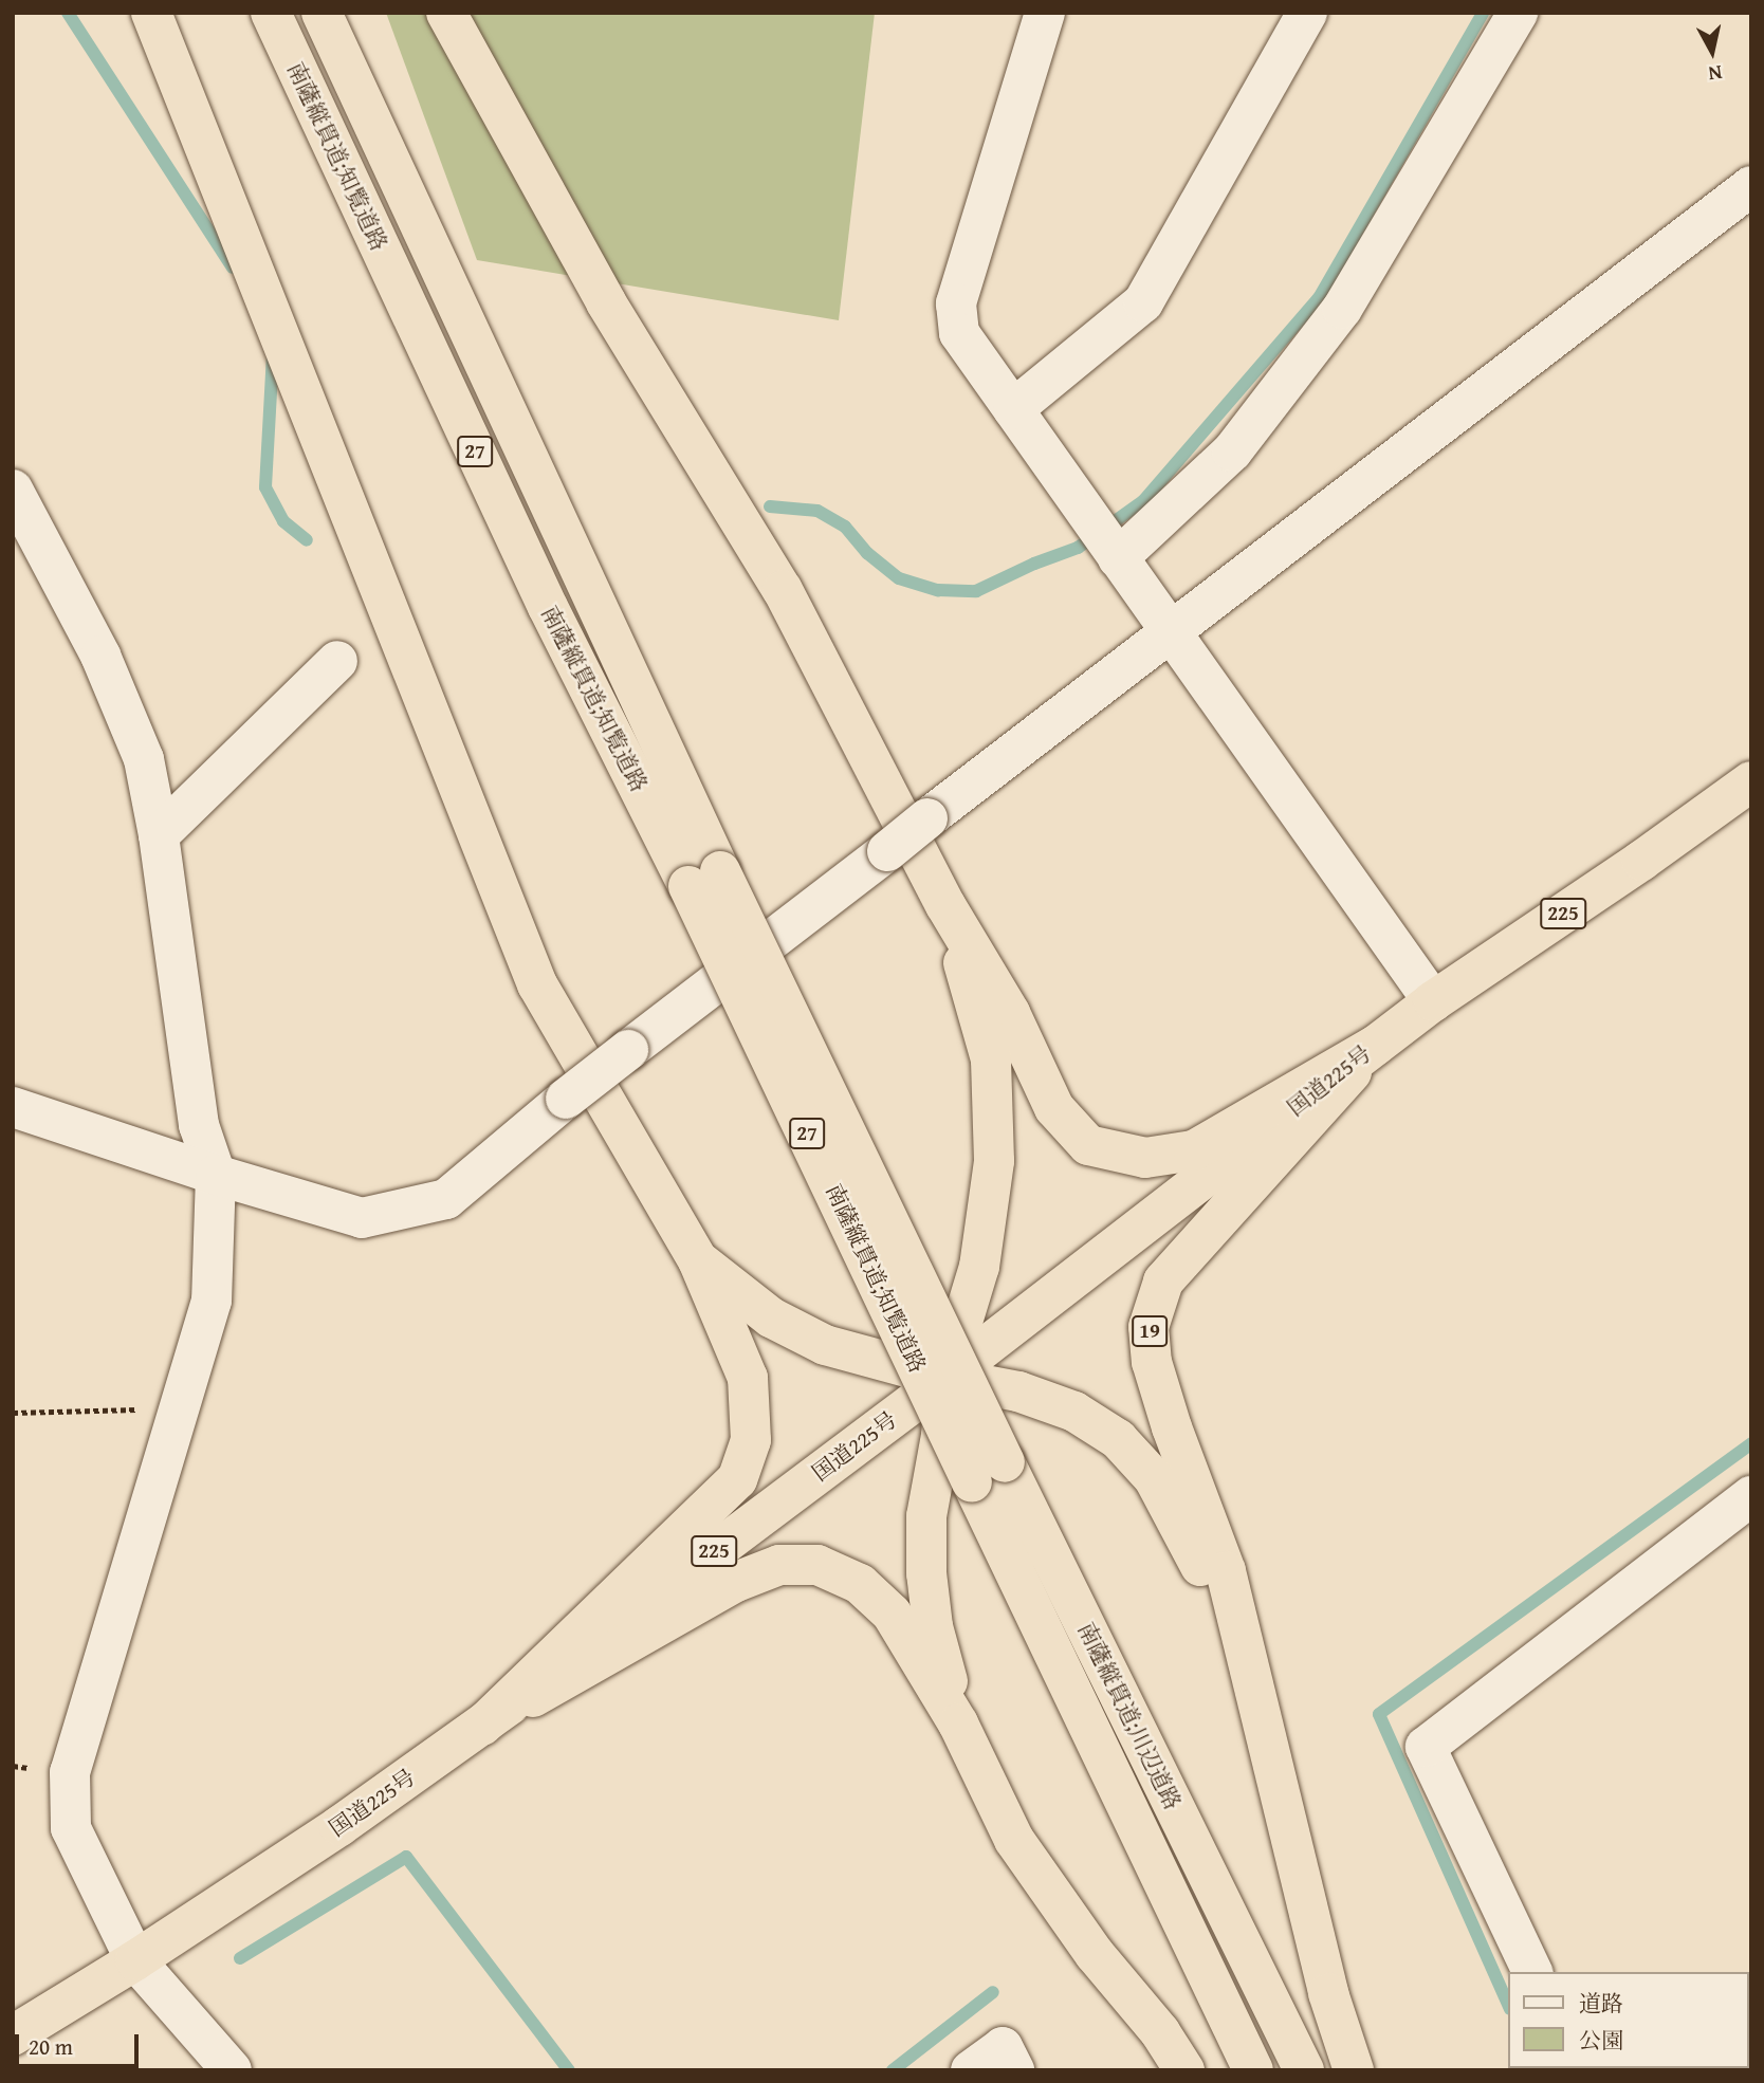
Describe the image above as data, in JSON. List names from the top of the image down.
{
  "streets": {
    "highway": [
      "南薩縦貫道;知覧道路",
      "27",
      "225",
      "国道225号",
      "19",
      "南薩縦貫道;川辺道路"
    ]
  },
  "crossings": [
    ["南薩縦貫道;知覧道路", "国道225号"],
    ["南薩縦貫道;知覧道路", "19"],
    ["南薩縦貫道;知覧道路", "南薩縦貫道;川辺道路"],
    ["国道225号", "19"],
    ["国道225号", "南薩縦貫道;川辺道路"],
    ["19", "南薩縦貫道;川辺道路"]
  ],
  "legend": ["道路", "公園"],
  "scale_bar": "20 m",
  "north": "bottom"
}
